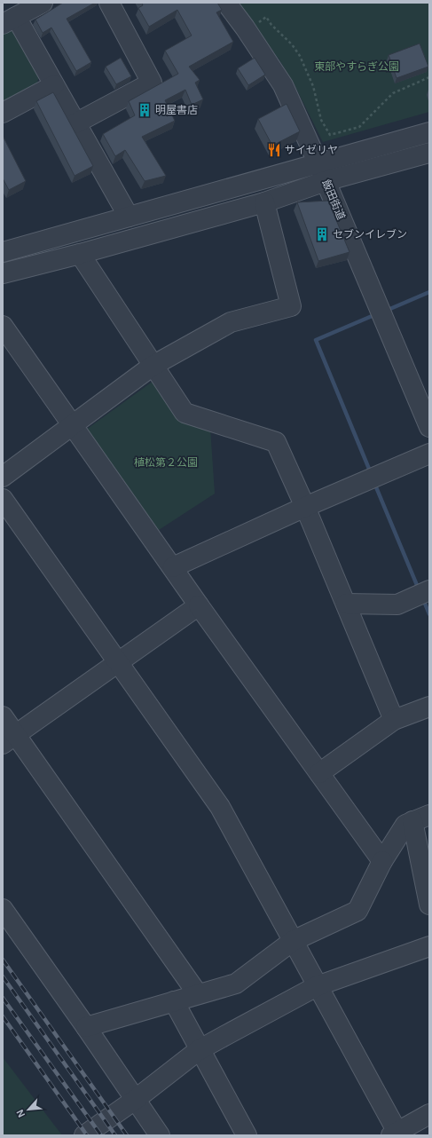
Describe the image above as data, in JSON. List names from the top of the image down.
{
  "streets": {
    "street": ["飯田街道"]
  },
  "parks": ["東部やすらぎ公園", "植松第２公園"],
  "places": {
    "building": ["明屋書店", "セブンイレブン"],
    "restaurant": ["サイゼリヤ"]
  },
  "north": "bottom left"
}
